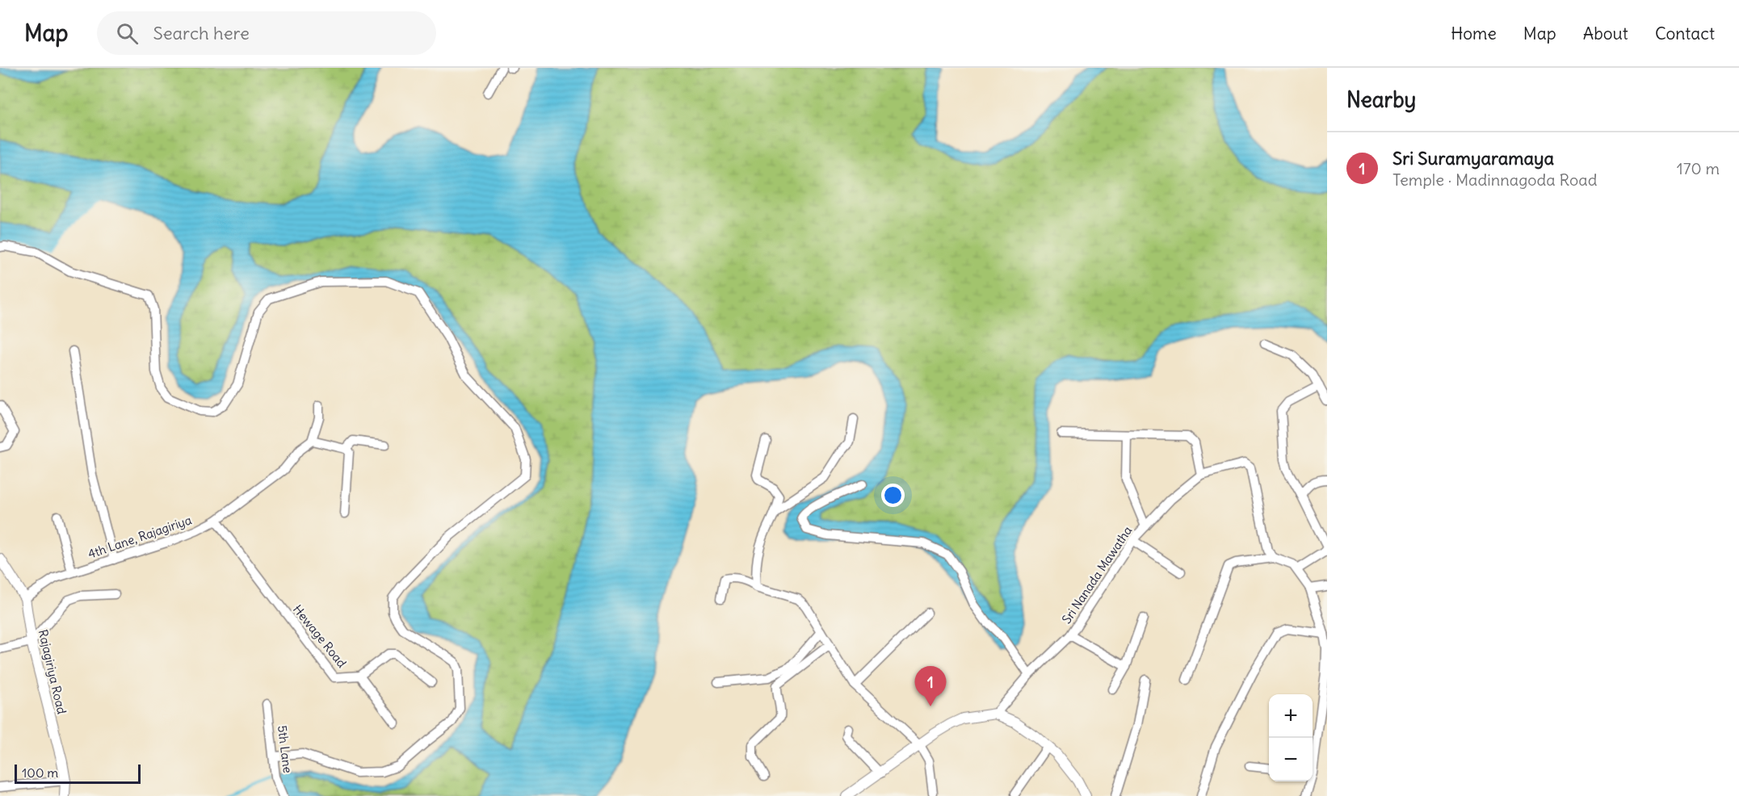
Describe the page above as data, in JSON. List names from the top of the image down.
{
  "streets": {
    "street": [
      "4th Lane, Rajagiriya",
      "Sri Nanada Mawatha",
      "Hewage Road",
      "Rajagiriya Road",
      "5th Lane"
    ]
  },
  "crossings": [
    ["4th Lane, Rajagiriya", "Hewage Road"],
    ["4th Lane, Rajagiriya", "Rajagiriya Road"]
  ],
  "scale_bar": "100 m",
  "page": {
    "header": "Map",
    "search": "Search here",
    "nav": [
      "Home",
      "Map",
      "About",
      "Contact"
    ],
    "heading": "Nearby",
    "list": [
      {
        "mark": "1",
        "name": "Sri Suramyaramaya",
        "note": "Temple · Madinnagoda Road",
        "value": "170 m"
      }
    ],
    "pins": "1",
    "map_buttons": ["+", "−"],
    "scale": "100 m"
  }
}
